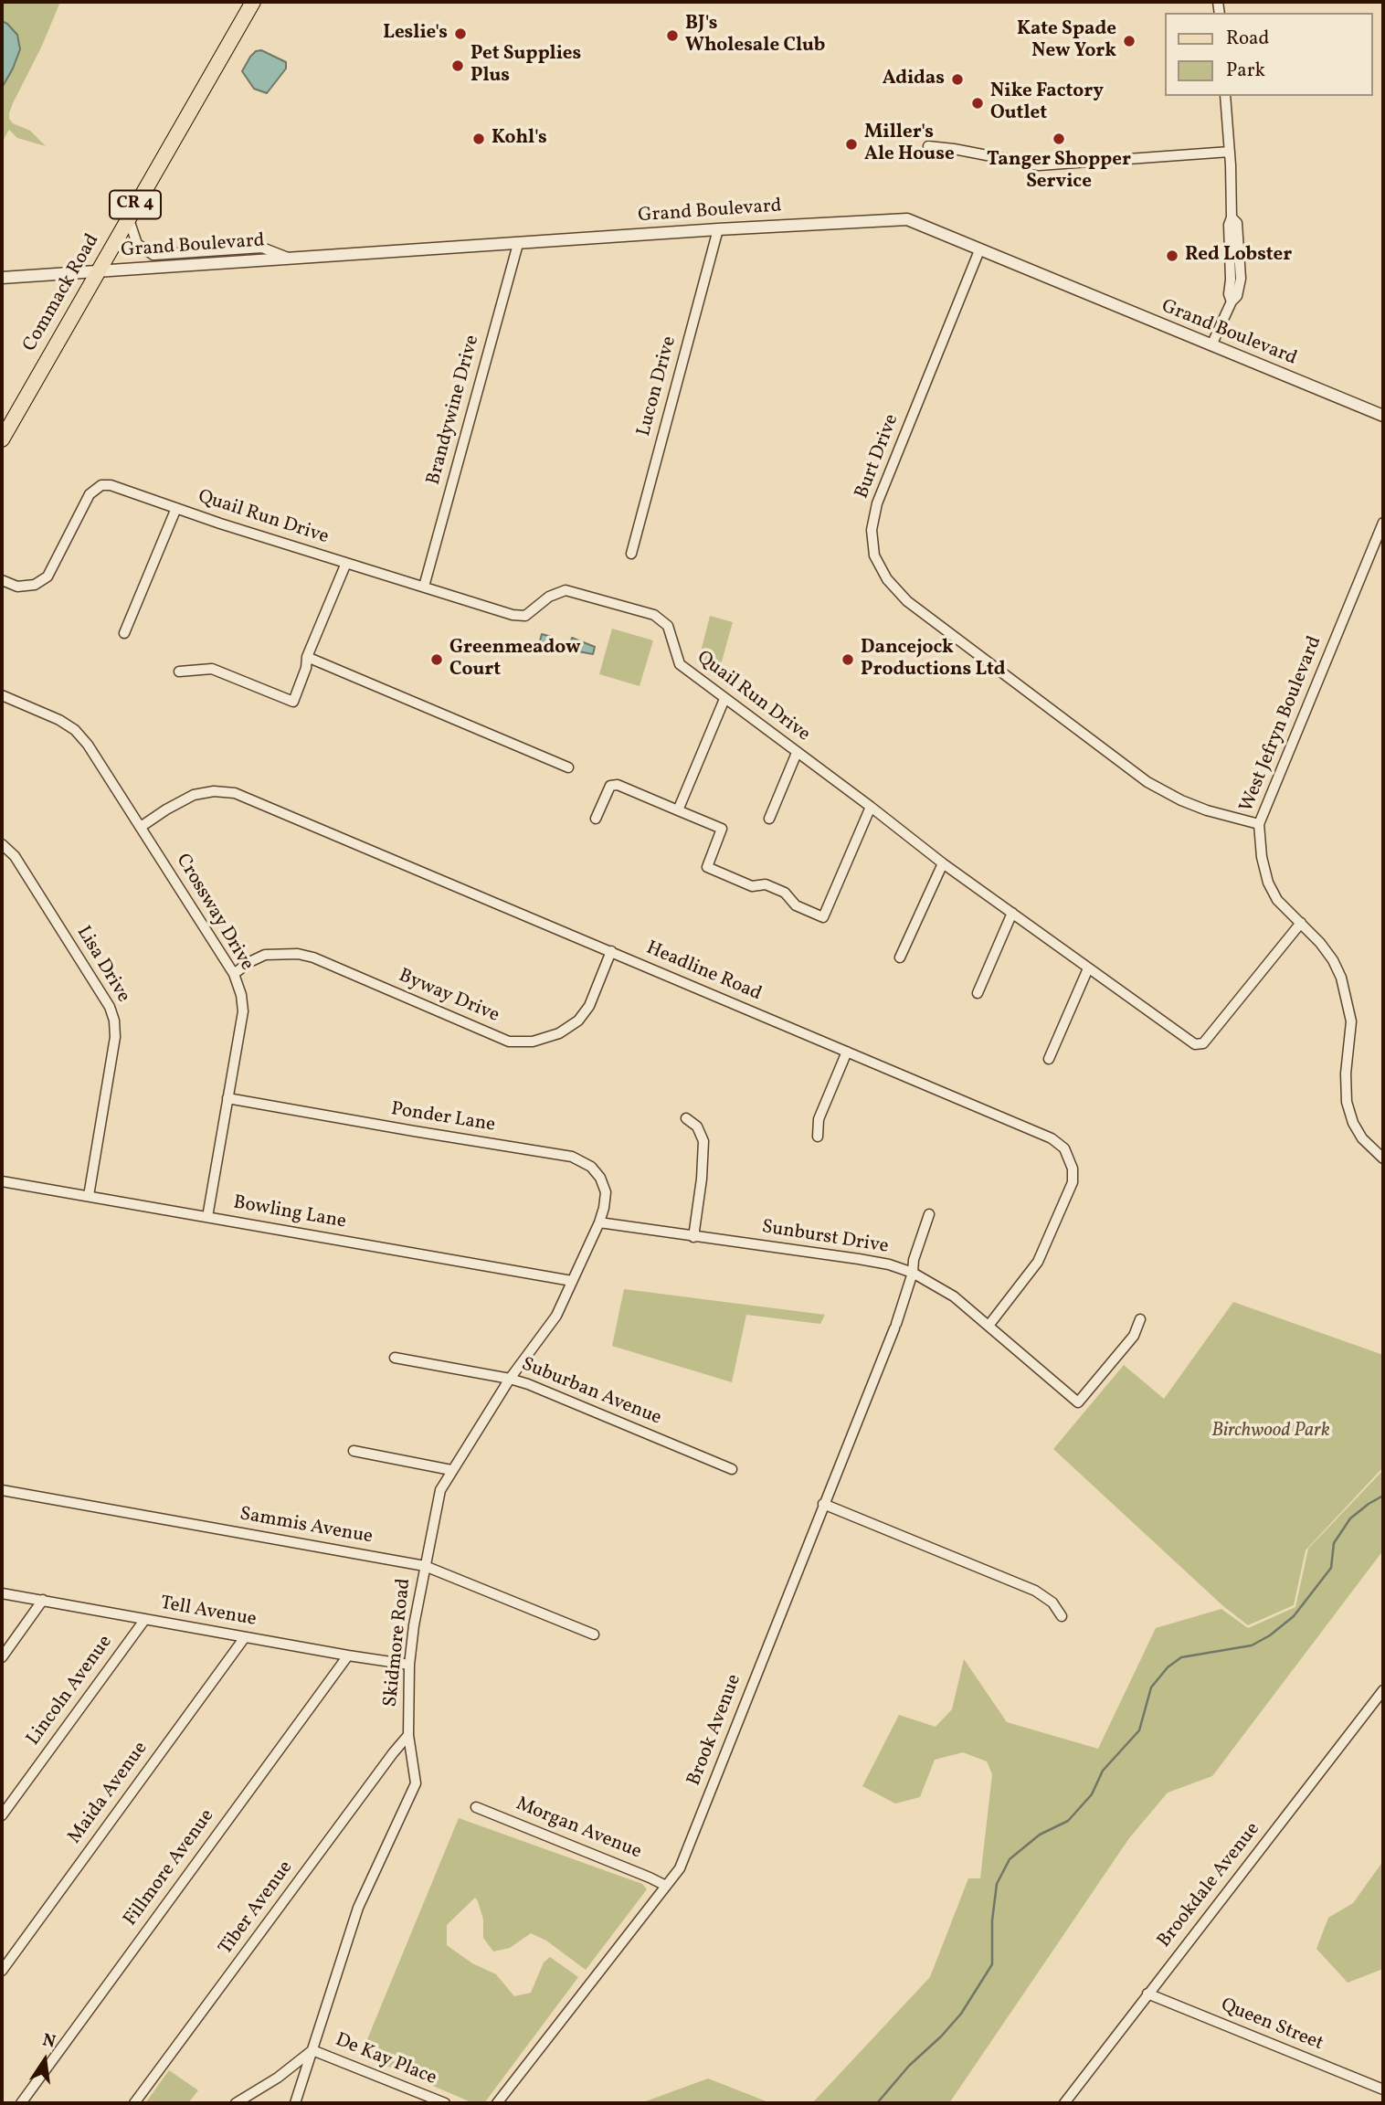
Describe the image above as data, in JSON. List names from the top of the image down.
{
  "streets": {
    "main road": ["CR 4", "Commack Road"],
    "street": [
      "Grand Boulevard",
      "Lucon Drive",
      "Brandywine Drive",
      "Burt Drive",
      "Quail Run Drive",
      "West Jefryn Boulevard",
      "Crossway Drive",
      "Lisa Drive",
      "Headline Road",
      "Byway Drive",
      "Ponder Lane",
      "Bowling Lane",
      "Sunburst Drive",
      "Suburban Avenue",
      "Sammis Avenue",
      "Tell Avenue",
      "Skidmore Road",
      "Lincoln Avenue",
      "Brook Avenue",
      "Maida Avenue",
      "Morgan Avenue",
      "Fillmore Avenue",
      "Brookdale Avenue",
      "Tiber Avenue",
      "Queen Street",
      "De Kay Place"
    ]
  },
  "crossings": [
    ["Grand Boulevard", "Commack Road"],
    ["Grand Boulevard", "Lucon Drive"],
    ["Grand Boulevard", "Brandywine Drive"],
    ["Grand Boulevard", "Burt Drive"],
    ["Brandywine Drive", "Quail Run Drive"],
    ["Burt Drive", "West Jefryn Boulevard"],
    ["Quail Run Drive", "West Jefryn Boulevard"],
    ["Crossway Drive", "Headline Road"],
    ["Crossway Drive", "Byway Drive"],
    ["Crossway Drive", "Ponder Lane"],
    ["Crossway Drive", "Bowling Lane"],
    ["Lisa Drive", "Bowling Lane"],
    ["Headline Road", "Byway Drive"],
    ["Headline Road", "Sunburst Drive"],
    ["Ponder Lane", "Bowling Lane"],
    ["Ponder Lane", "Sunburst Drive"],
    ["Ponder Lane", "Skidmore Road"],
    ["Bowling Lane", "Skidmore Road"],
    ["Sunburst Drive", "Brook Avenue"],
    ["Suburban Avenue", "Skidmore Road"],
    ["Sammis Avenue", "Skidmore Road"],
    ["Tell Avenue", "Skidmore Road"],
    ["Tell Avenue", "Lincoln Avenue"],
    ["Tell Avenue", "Maida Avenue"],
    ["Tell Avenue", "Fillmore Avenue"],
    ["Skidmore Road", "Tiber Avenue"],
    ["Skidmore Road", "De Kay Place"],
    ["Brook Avenue", "Morgan Avenue"],
    ["Brookdale Avenue", "Queen Street"]
  ],
  "parks": ["Birchwood Park"],
  "places": [
    "Leslie's",
    "BJ's Wholesale Club",
    "Kate Spade New York",
    "Pet Supplies Plus",
    "Adidas",
    "Nike Factory Outlet",
    "Kohl's",
    "Tanger Shopper Service",
    "Miller's Ale House",
    "Red Lobster",
    "Greenmeadow Court",
    "Dancejock Productions Ltd"
  ],
  "legend": ["Road", "Park"],
  "north": "top"
}
